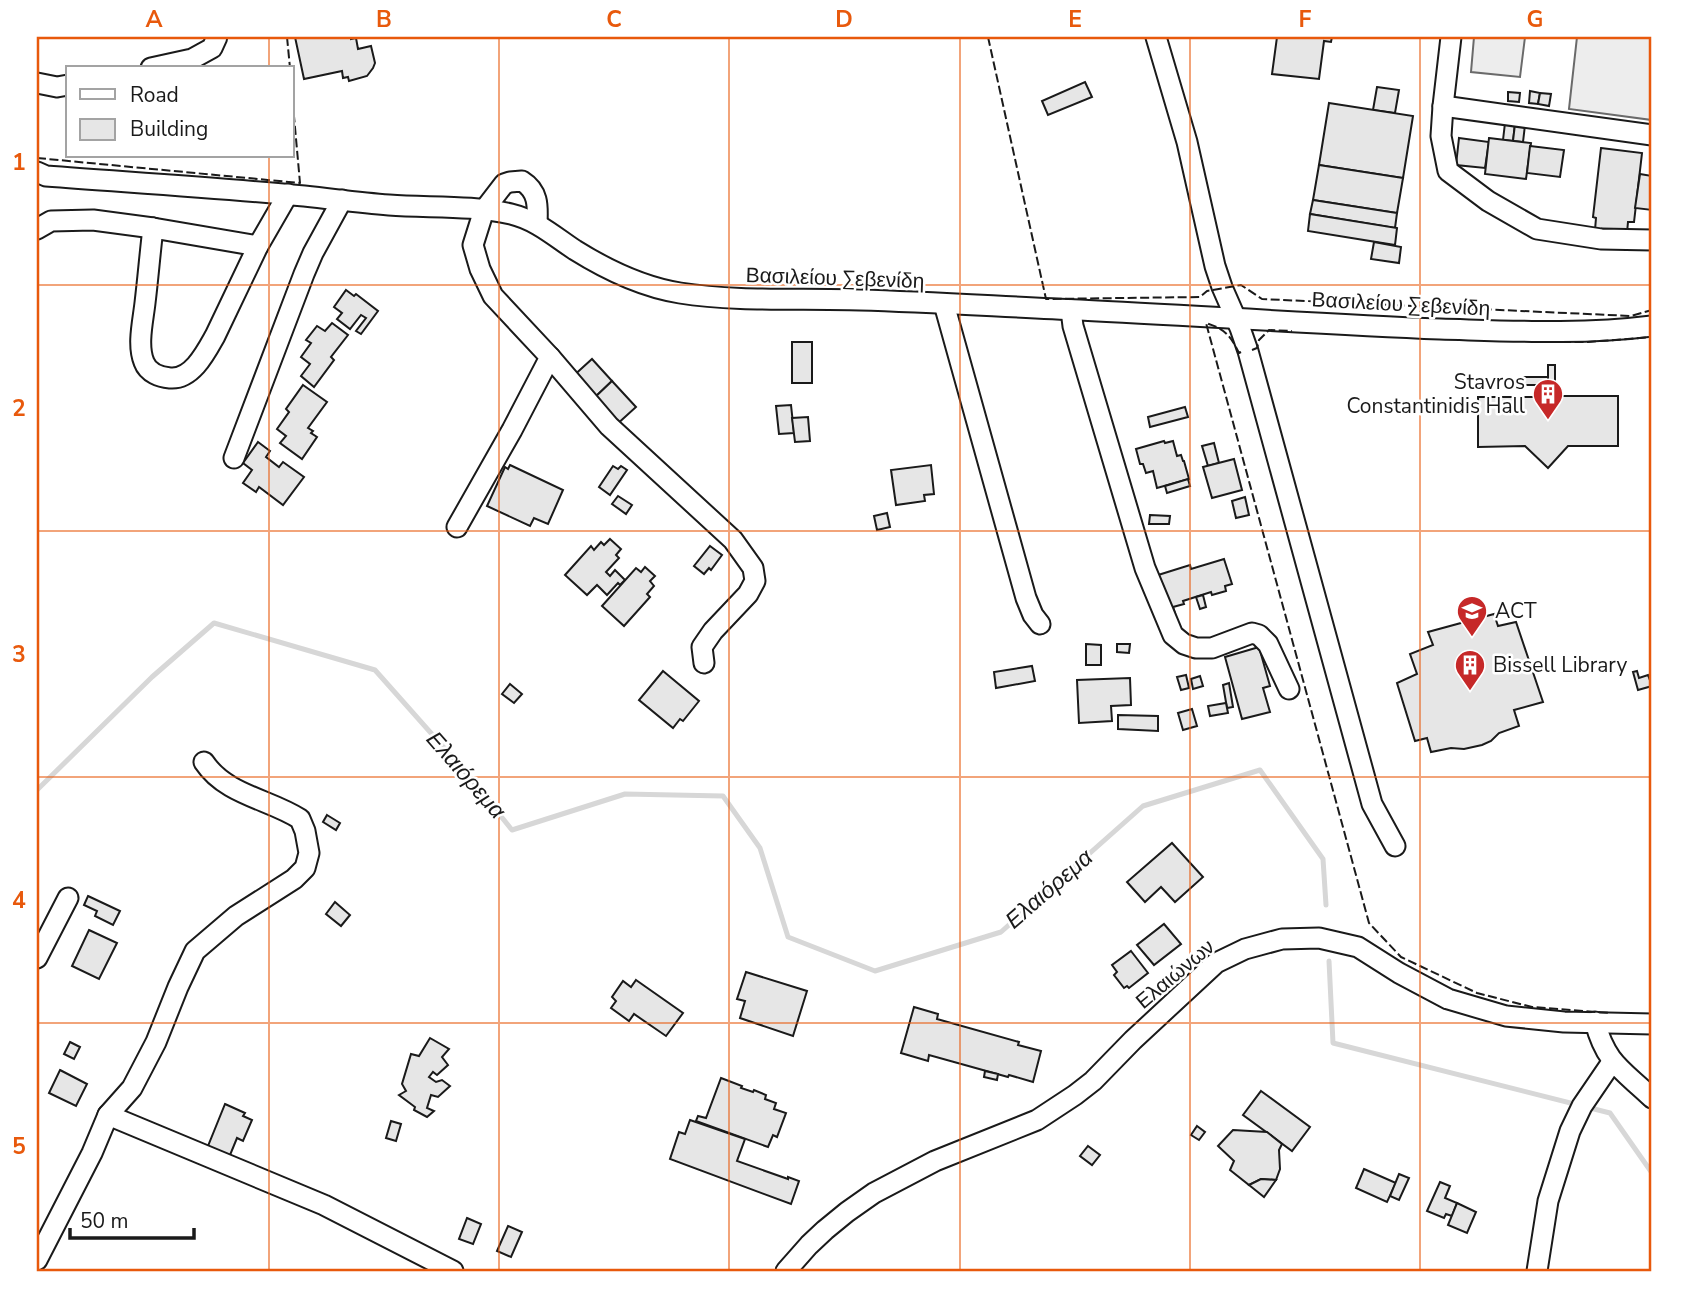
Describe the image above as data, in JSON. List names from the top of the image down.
{
  "streets": {
    "street": ["Βασιλείου Σεβενίδη", "Ελαιώνων"]
  },
  "water": ["Ελαιόρεμα"],
  "places": {
    "building": ["Stavros Constantinidis Hall", "Bissell Library"],
    "school or university": ["ACT"]
  },
  "legend": ["Road", "Building"],
  "scale_bar": "50 m",
  "grid": {
    "columns": [
      "A",
      "B",
      "C",
      "D",
      "E",
      "F",
      "G"
    ],
    "rows": [
      "1",
      "2",
      "3",
      "4",
      "5"
    ]
  }
}
